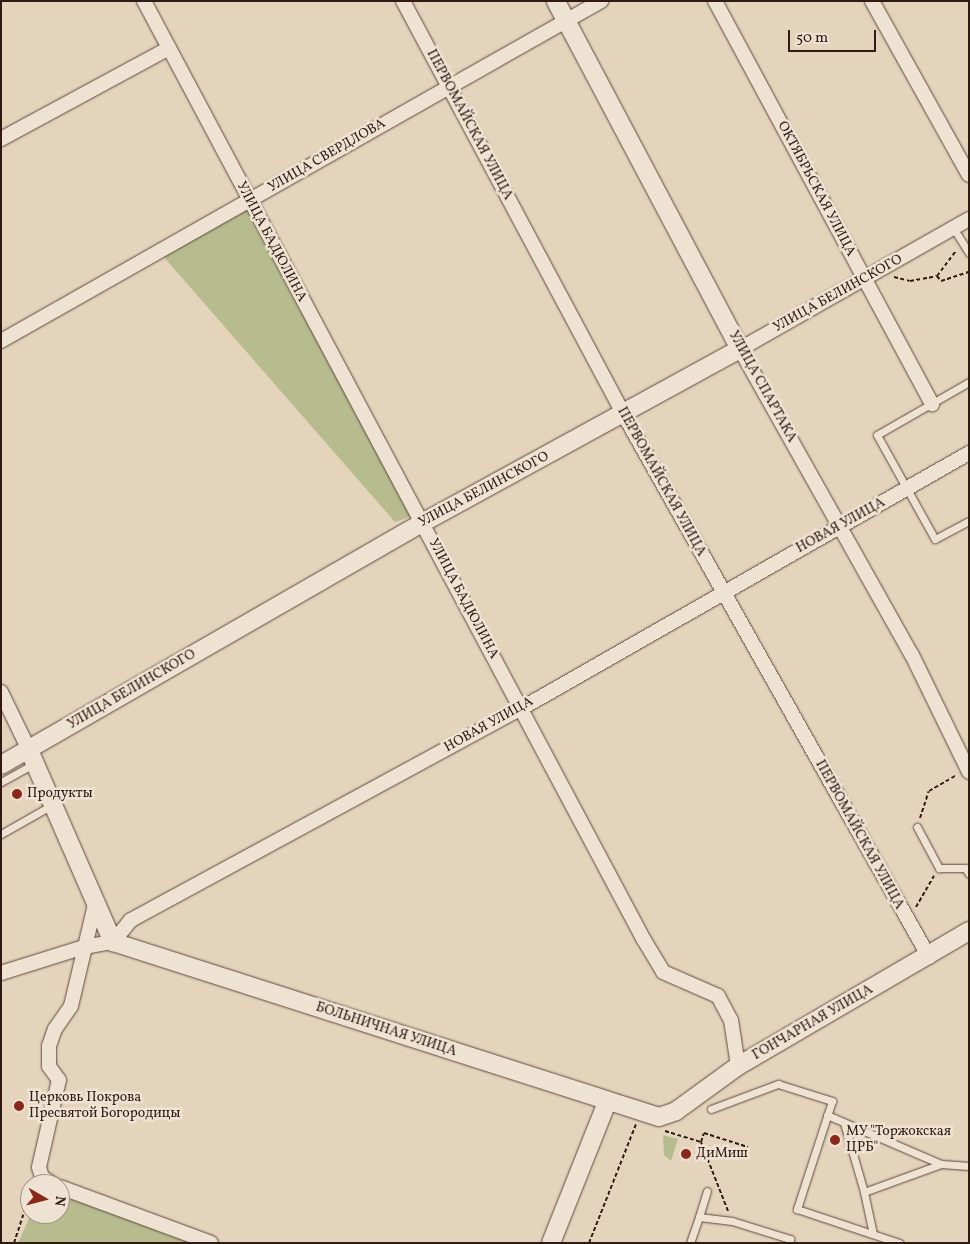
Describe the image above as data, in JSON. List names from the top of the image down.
{
  "streets": {
    "street": [
      "ПЕРВОМАЙСКАЯ УЛИЦА",
      "УЛИЦА СВЕРДЛОВА",
      "ОКТЯБРЬСКАЯ УЛИЦА",
      "УЛИЦА БАДЮЛИНА",
      "УЛИЦА БЕЛИНСКОГО",
      "УЛИЦА СПАРТАКА",
      "НОВАЯ УЛИЦА",
      "ГОНЧАРНАЯ УЛИЦА",
      "БОЛЬНИЧНАЯ УЛИЦА"
    ]
  },
  "crossings": [
    ["ПЕРВОМАЙСКАЯ УЛИЦА", "УЛИЦА СВЕРДЛОВА"],
    ["ПЕРВОМАЙСКАЯ УЛИЦА", "УЛИЦА БЕЛИНСКОГО"],
    ["ПЕРВОМАЙСКАЯ УЛИЦА", "НОВАЯ УЛИЦА"],
    ["ПЕРВОМАЙСКАЯ УЛИЦА", "ГОНЧАРНАЯ УЛИЦА"],
    ["УЛИЦА СВЕРДЛОВА", "УЛИЦА БАДЮЛИНА"],
    ["УЛИЦА СВЕРДЛОВА", "УЛИЦА СПАРТАКА"],
    ["ОКТЯБРЬСКАЯ УЛИЦА", "УЛИЦА БЕЛИНСКОГО"],
    ["УЛИЦА БАДЮЛИНА", "УЛИЦА БЕЛИНСКОГО"],
    ["УЛИЦА БАДЮЛИНА", "НОВАЯ УЛИЦА"],
    ["УЛИЦА БАДЮЛИНА", "ГОНЧАРНАЯ УЛИЦА"],
    ["УЛИЦА БЕЛИНСКОГО", "УЛИЦА СПАРТАКА"],
    ["УЛИЦА СПАРТАКА", "НОВАЯ УЛИЦА"],
    ["НОВАЯ УЛИЦА", "БОЛЬНИЧНАЯ УЛИЦА"],
    ["ГОНЧАРНАЯ УЛИЦА", "БОЛЬНИЧНАЯ УЛИЦА"]
  ],
  "places": [
    "Продукты",
    "Церковь Покрова Пресвятой Богородицы",
    "МУ \"Торжокская ЦРБ\"",
    "ДиМиш"
  ],
  "scale_bar": "50 m",
  "north": "right"
}
